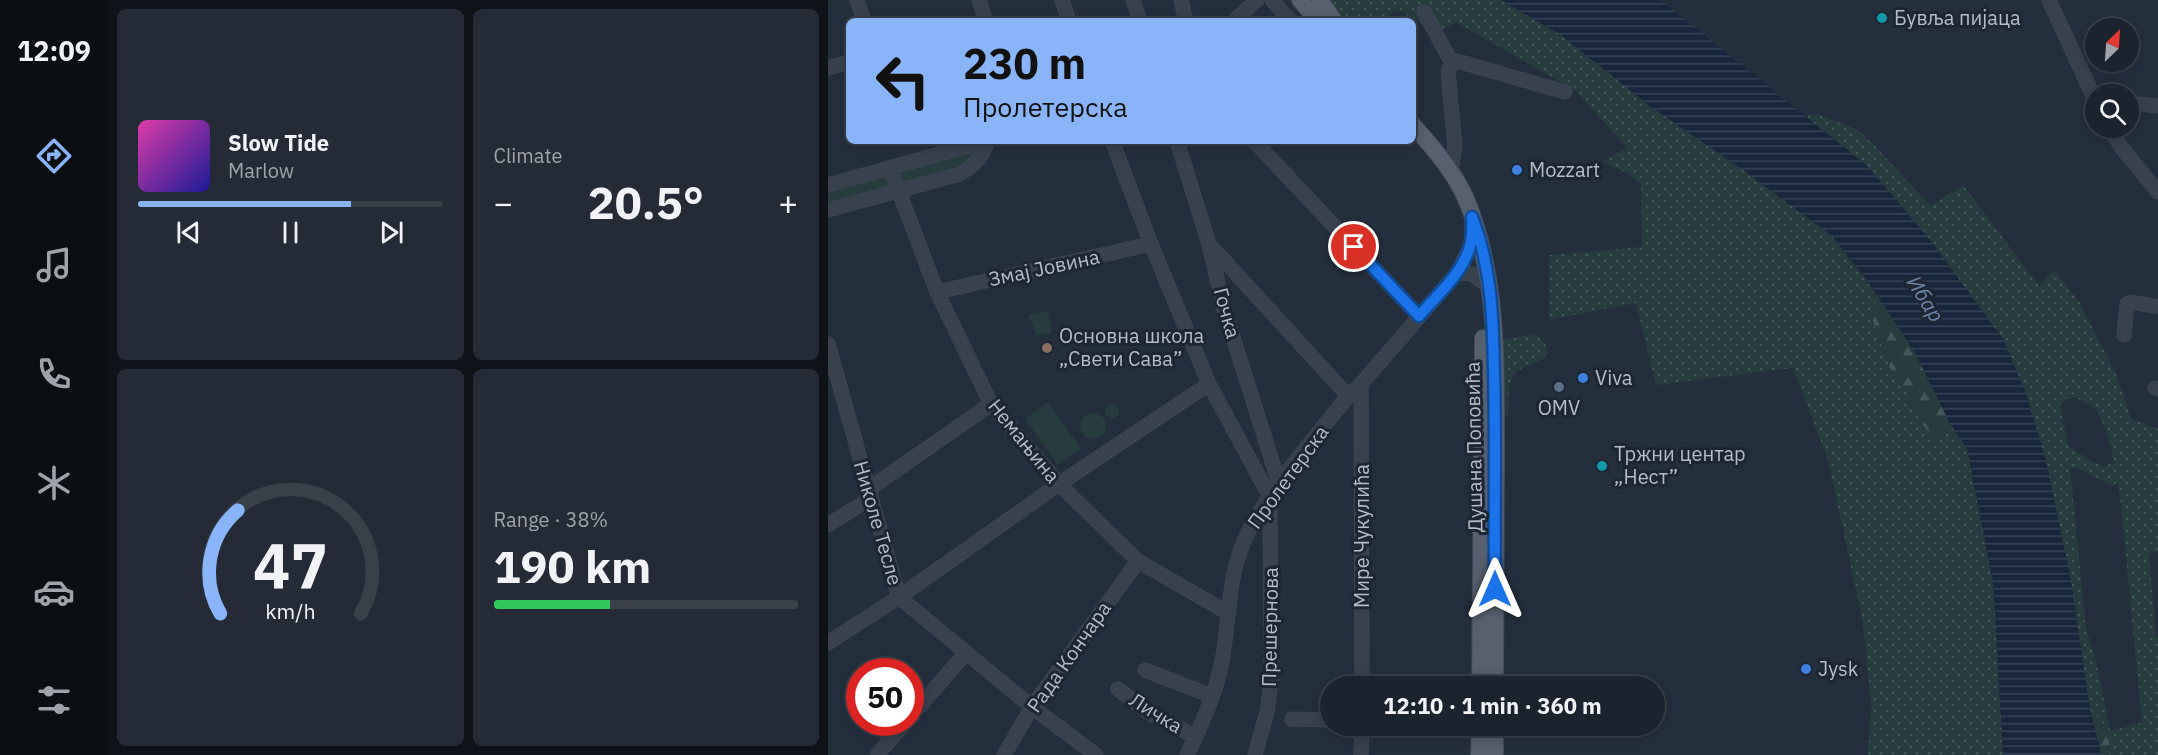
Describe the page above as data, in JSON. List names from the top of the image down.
{
  "streets": {
    "main road": ["Душана Поповића"],
    "street": [
      "Змај Јовина",
      "Гочка",
      "Немањина",
      "Пролетерска",
      "Николе Тесле",
      "Мире Чукулића",
      "Прешернова",
      "Рада Кончара",
      "Личка"
    ]
  },
  "crossings": [
    ["Змај Јовина", "Немањина"],
    ["Гочка", "Пролетерска"],
    ["Немањина", "Пролетерска"],
    ["Немањина", "Рада Кончара"],
    ["Душана Поповића", "Пролетерска"],
    ["Пролетерска", "Мире Чукулића"],
    ["Пролетерска", "Прешернова"],
    ["Пролетерска", "Личка"],
    ["Николе Тесле", "Рада Кончара"]
  ],
  "water": ["Ибар"],
  "places": [
    "Бувља пијаца",
    "Mozzart",
    "Основна школа „Свети Сава”",
    "Viva",
    "OMV",
    "Тржни центар „Нест”",
    "Jysk"
  ],
  "north": "top right",
  "page": {
    "tabs": "12:09",
    "tile": [
      "Climate",
      ["Range · 38%", "190 km"]
    ],
    "turn": ["230 m", "Пролетерска"],
    "song": ["Slow Tide", "Marlow"],
    "heat": ["−", "20.5°", "+"],
    "limit": "50",
    "trip": "12:10 · 1 min · 360 m",
    "gauge": ["47", "km/h"]
  }
}
